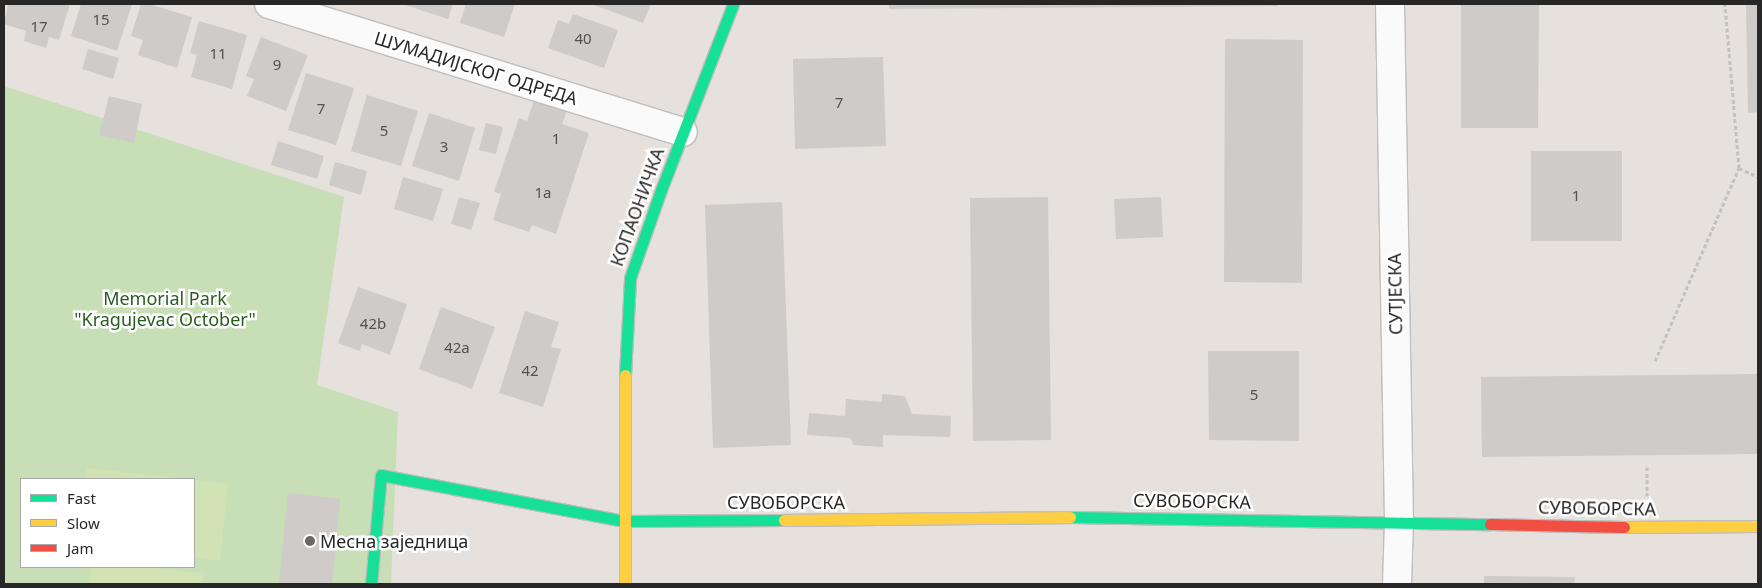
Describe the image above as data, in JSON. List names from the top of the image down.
{
  "streets": {
    "street": [
      "ШУМАДИЈСКОГ ОДРЕДА",
      "КОПАОНИЧКА",
      "СУТЈЕСКА",
      "СУВОБОРСКА"
    ]
  },
  "crossings": [
    ["ШУМАДИЈСКОГ ОДРЕДА", "КОПАОНИЧКА"],
    ["КОПАОНИЧКА", "СУВОБОРСКА"],
    ["СУТЈЕСКА", "СУВОБОРСКА"]
  ],
  "parks": ["Memorial Park \"Kragujevac October\""],
  "places": ["Месна заједница"],
  "house_numbers": [
    "15",
    "17",
    "40",
    "11",
    "9",
    "7",
    "7",
    "5",
    "1",
    "3",
    "1a",
    "1",
    "42b",
    "42a",
    "42",
    "5"
  ],
  "legend": ["Fast", "Slow", "Jam"]
}
